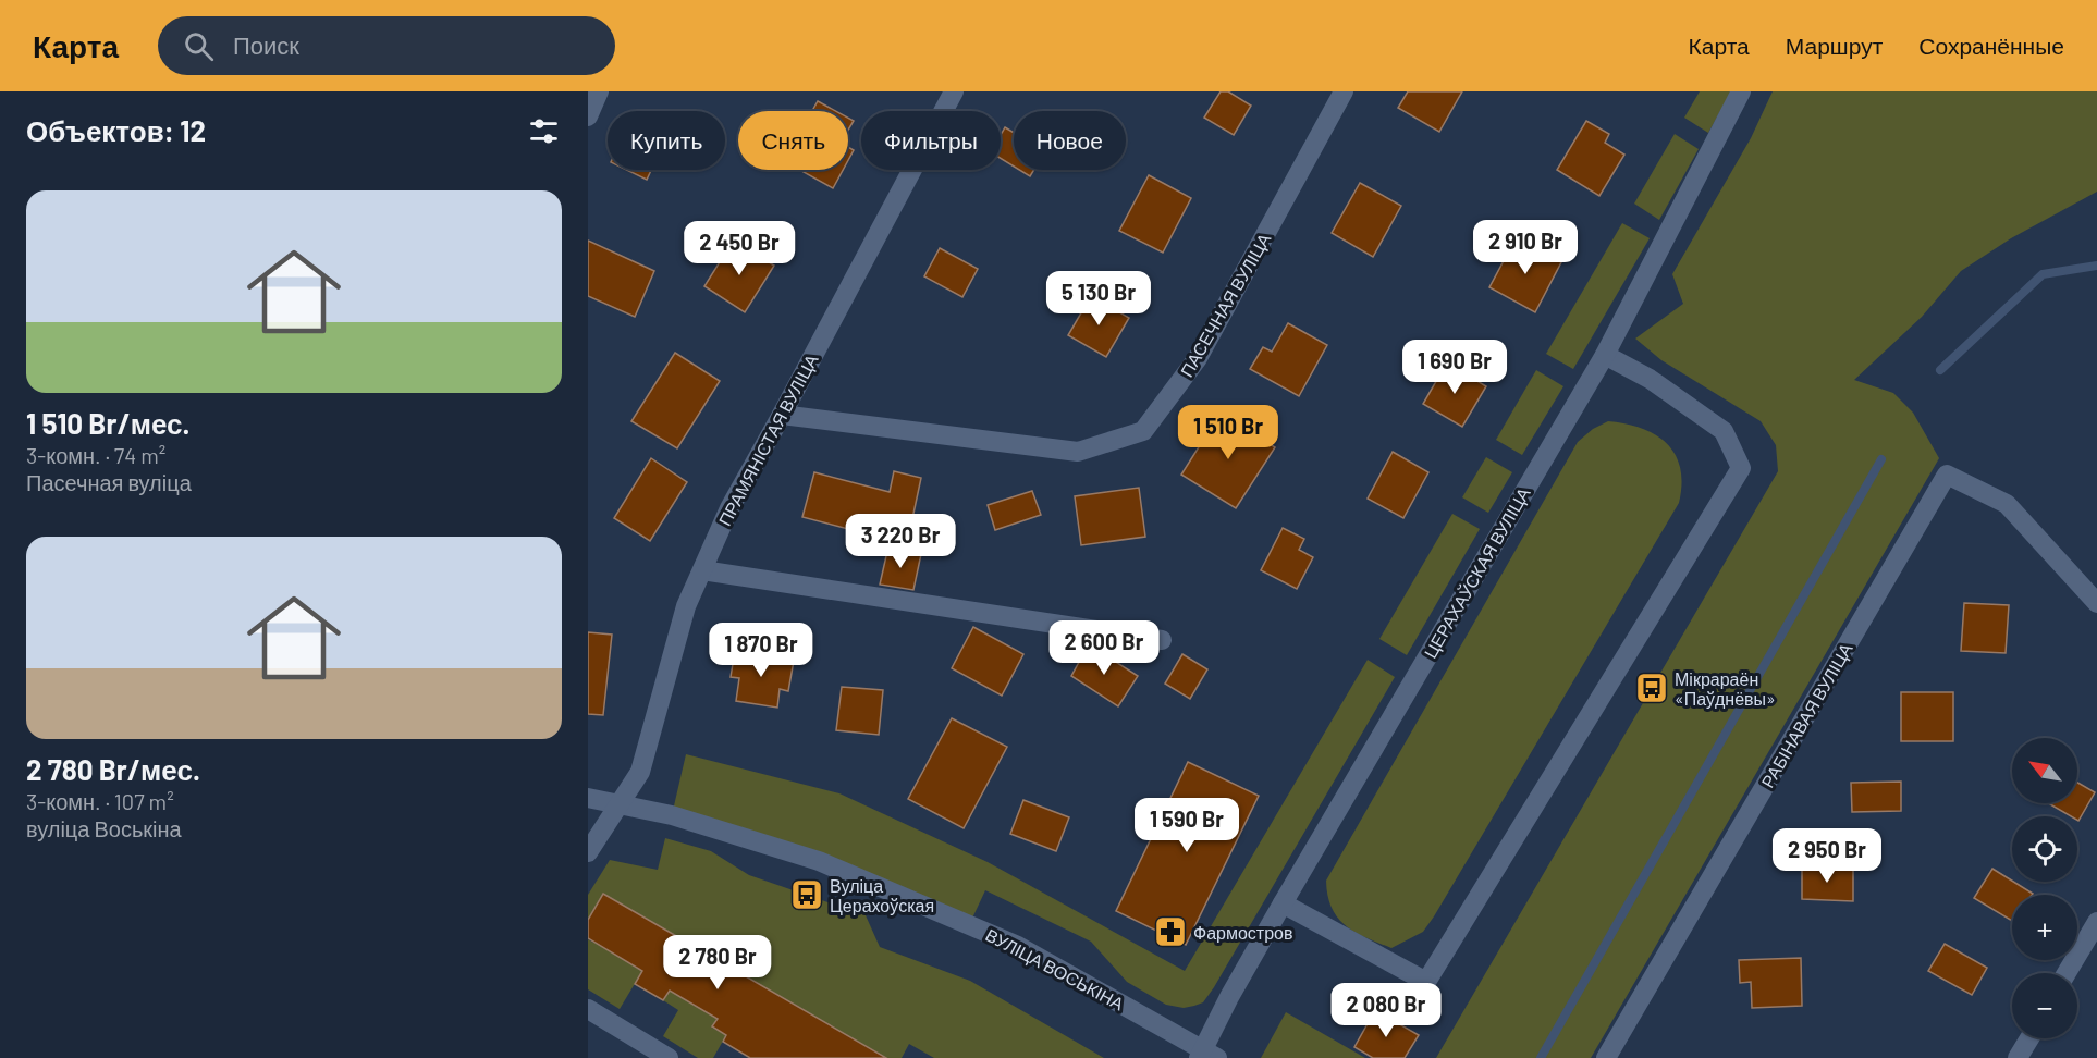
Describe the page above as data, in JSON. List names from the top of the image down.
{
  "streets": {
    "street": [
      "ПАСЕЧНАЯ ВУЛІЦА",
      "ПРАМЯНІСТАЯ ВУЛІЦА",
      "ЦЕРАХАЎСКАЯ ВУЛІЦА",
      "РАБІНАВАЯ ВУЛІЦА",
      "ВУЛІЦА ВОСЬКІНА"
    ]
  },
  "crossings": [
    ["ПАСЕЧНАЯ ВУЛІЦА", "ПРАМЯНІСТАЯ ВУЛІЦА"],
    ["ПРАМЯНІСТАЯ ВУЛІЦА", "ВУЛІЦА ВОСЬКІНА"],
    ["ЦЕРАХАЎСКАЯ ВУЛІЦА", "ВУЛІЦА ВОСЬКІНА"]
  ],
  "places": {
    "bus stop": ["Мікрараён «Паўднёвы»", "Вуліца Церахоўская"],
    "pharmacy": ["Фармостров"]
  },
  "north": "top left",
  "page": {
    "header": "Карта",
    "search": "Поиск",
    "nav": ["Карта", "Маршрут", "Сохранённые"],
    "heading": "Объектов: 12",
    "chip": [
      "Купить",
      "Снять",
      "Фильтры",
      "Новое"
    ],
    "list": [
      {
        "name": "1 510 Br/мес.",
        "note": "3-комн. · 74 m² · Пасечная вуліца"
      },
      {
        "name": "2 780 Br/мес.",
        "note": "3-комн. · 107 m² · вуліца Воськіна"
      }
    ],
    "price": [
      "2 910 Br",
      "2 450 Br",
      "5 130 Br",
      "1 690 Br",
      "1 510 Br",
      "3 220 Br",
      "2 600 Br",
      "1 870 Br",
      "1 590 Br",
      "2 950 Br",
      "2 780 Br",
      "2 080 Br"
    ],
    "map_buttons": ["+", "−"]
  }
}
